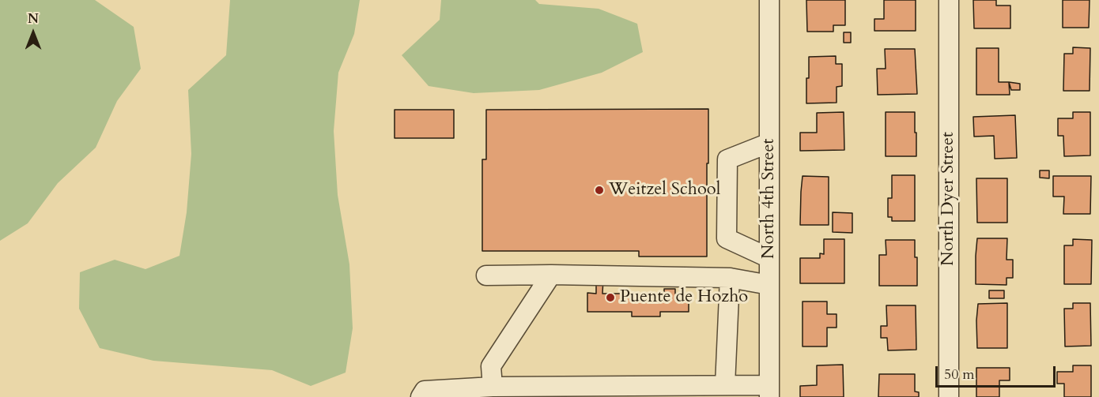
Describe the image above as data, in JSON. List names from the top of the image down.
{
  "streets": {
    "street": ["North 4th Street", "North Dyer Street"]
  },
  "places": ["Weitzel School", "Puente de Hozho"],
  "scale_bar": "50 m",
  "north": "top"
}
